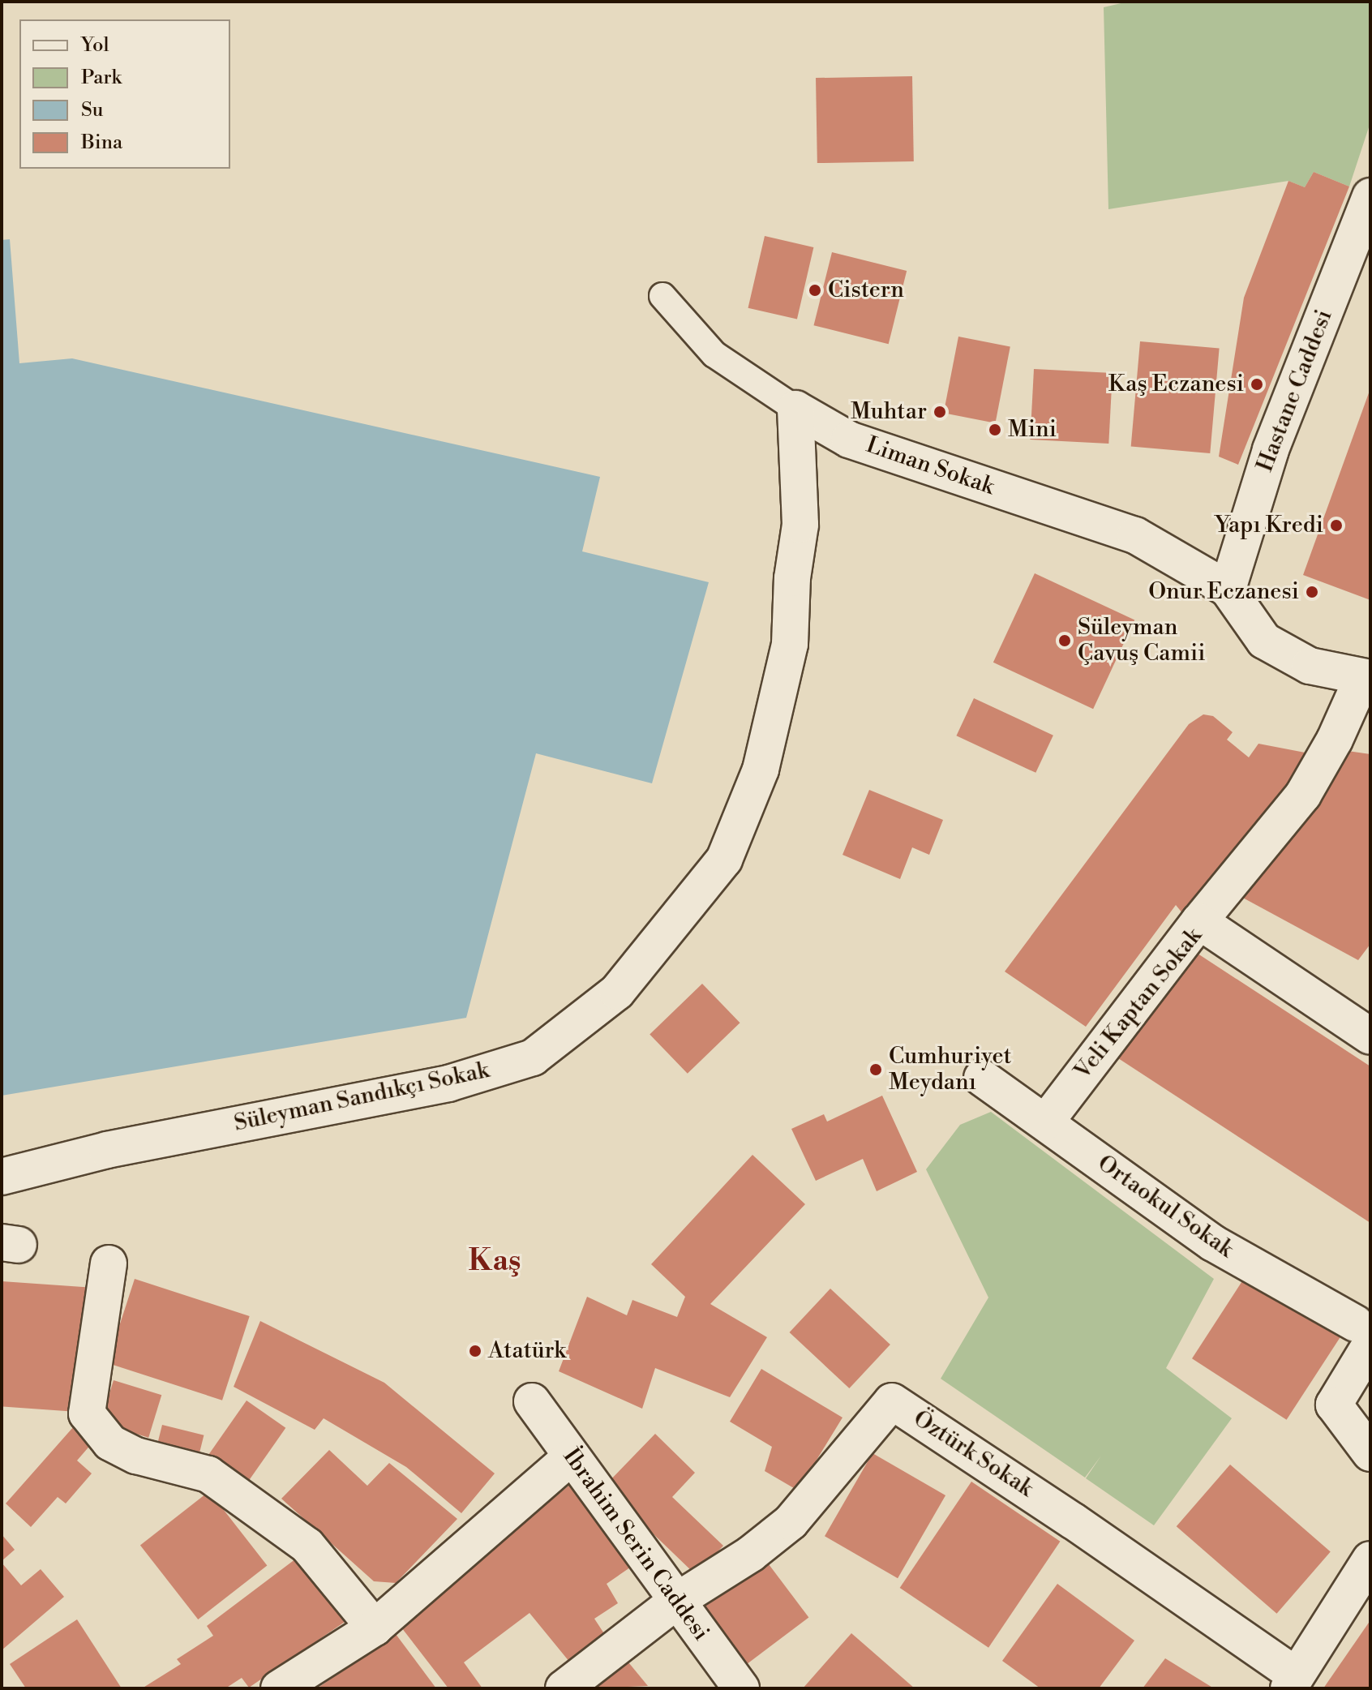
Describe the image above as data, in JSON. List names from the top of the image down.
{
  "streets": {
    "street": [
      "Hastane Caddesi",
      "Liman Sokak",
      "Veli Kaptan Sokak",
      "Süleyman Sandıkçı Sokak",
      "Ortaokul Sokak",
      "Öztürk Sokak",
      "İbrahim Serin Caddesi"
    ]
  },
  "crossings": [
    ["Hastane Caddesi", "Liman Sokak"],
    ["Liman Sokak", "Süleyman Sandıkçı Sokak"],
    ["Veli Kaptan Sokak", "Ortaokul Sokak"],
    ["Öztürk Sokak", "İbrahim Serin Caddesi"]
  ],
  "districts": ["Kaş"],
  "places": [
    "Cistern",
    "Kaş Eczanesi",
    "Muhtar",
    "Mini",
    "Yapı Kredi",
    "Onur Eczanesi",
    "Süleyman Çavuş Camii",
    "Cumhuriyet Meydanı",
    "Atatürk"
  ],
  "legend": [
    "Yol",
    "Park",
    "Su",
    "Bina"
  ]
}
